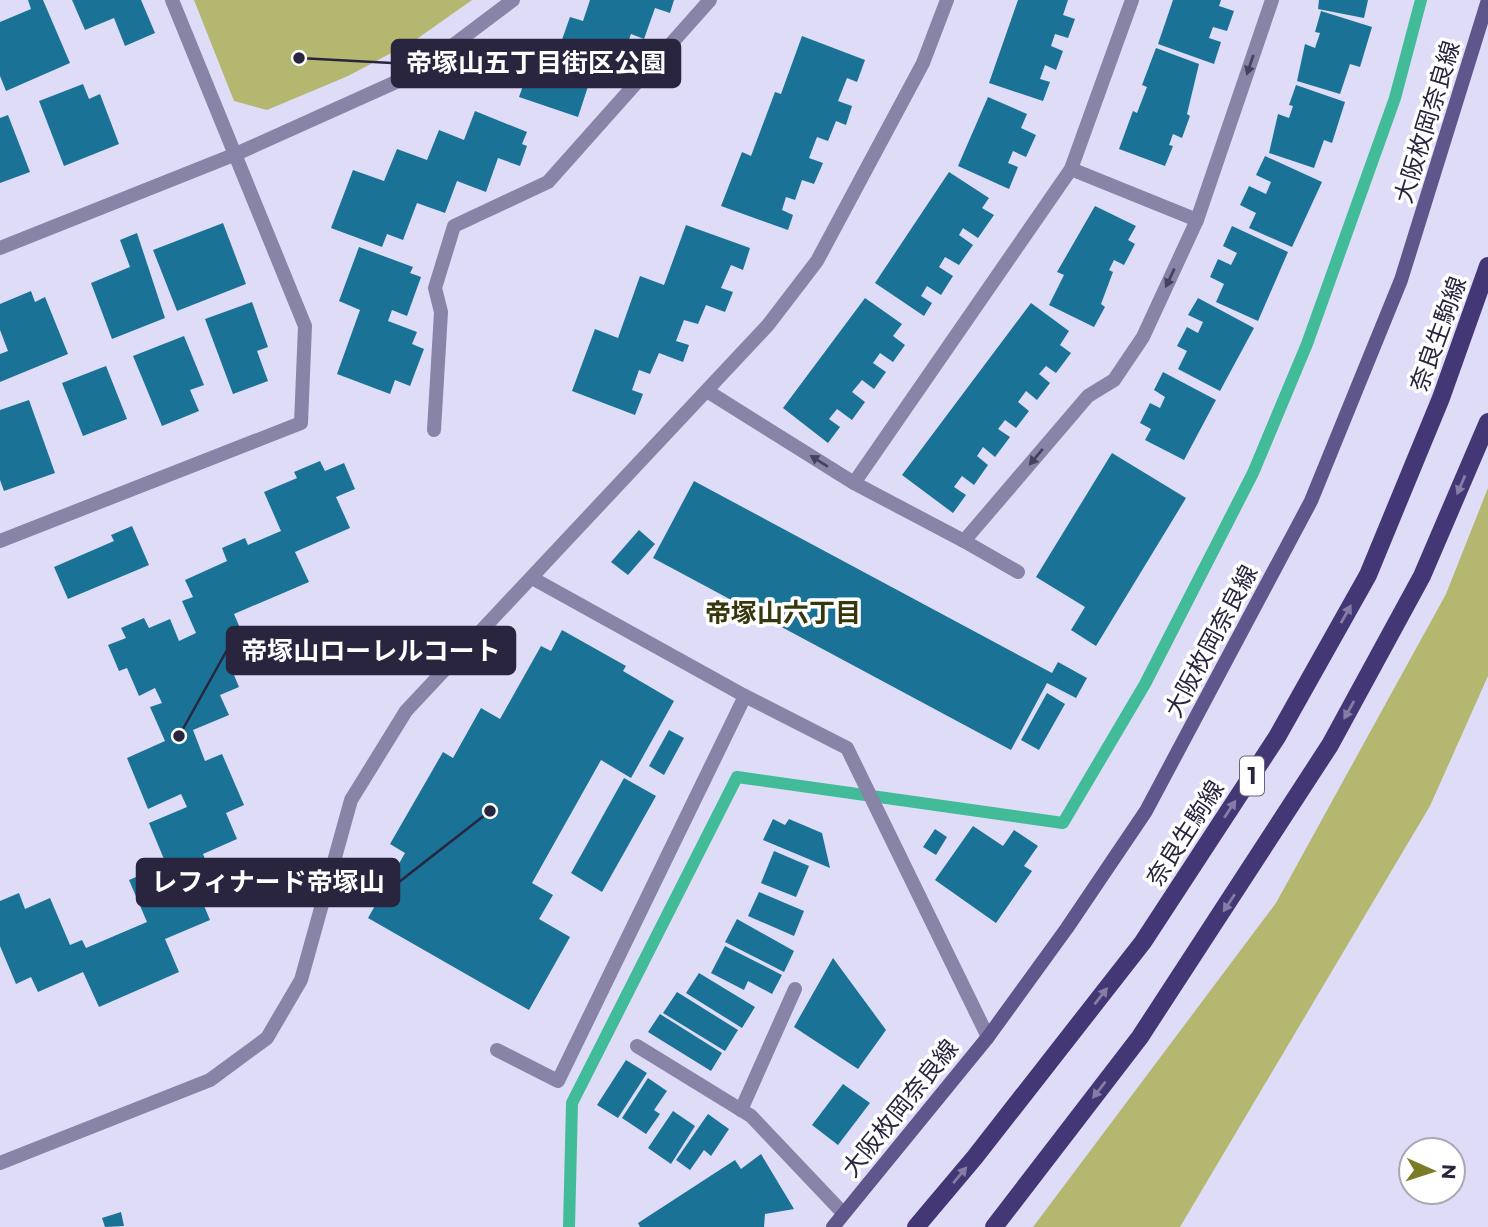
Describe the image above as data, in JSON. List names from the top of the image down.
{
  "streets": {
    "main road": ["大阪枚岡奈良線", "奈良生駒線", "1"]
  },
  "districts": ["帝塚山六丁目"],
  "places": ["帝塚山五丁目街区公園", "帝塚山ローレルコート", "レフィナード帝塚山"],
  "north": "right"
}
